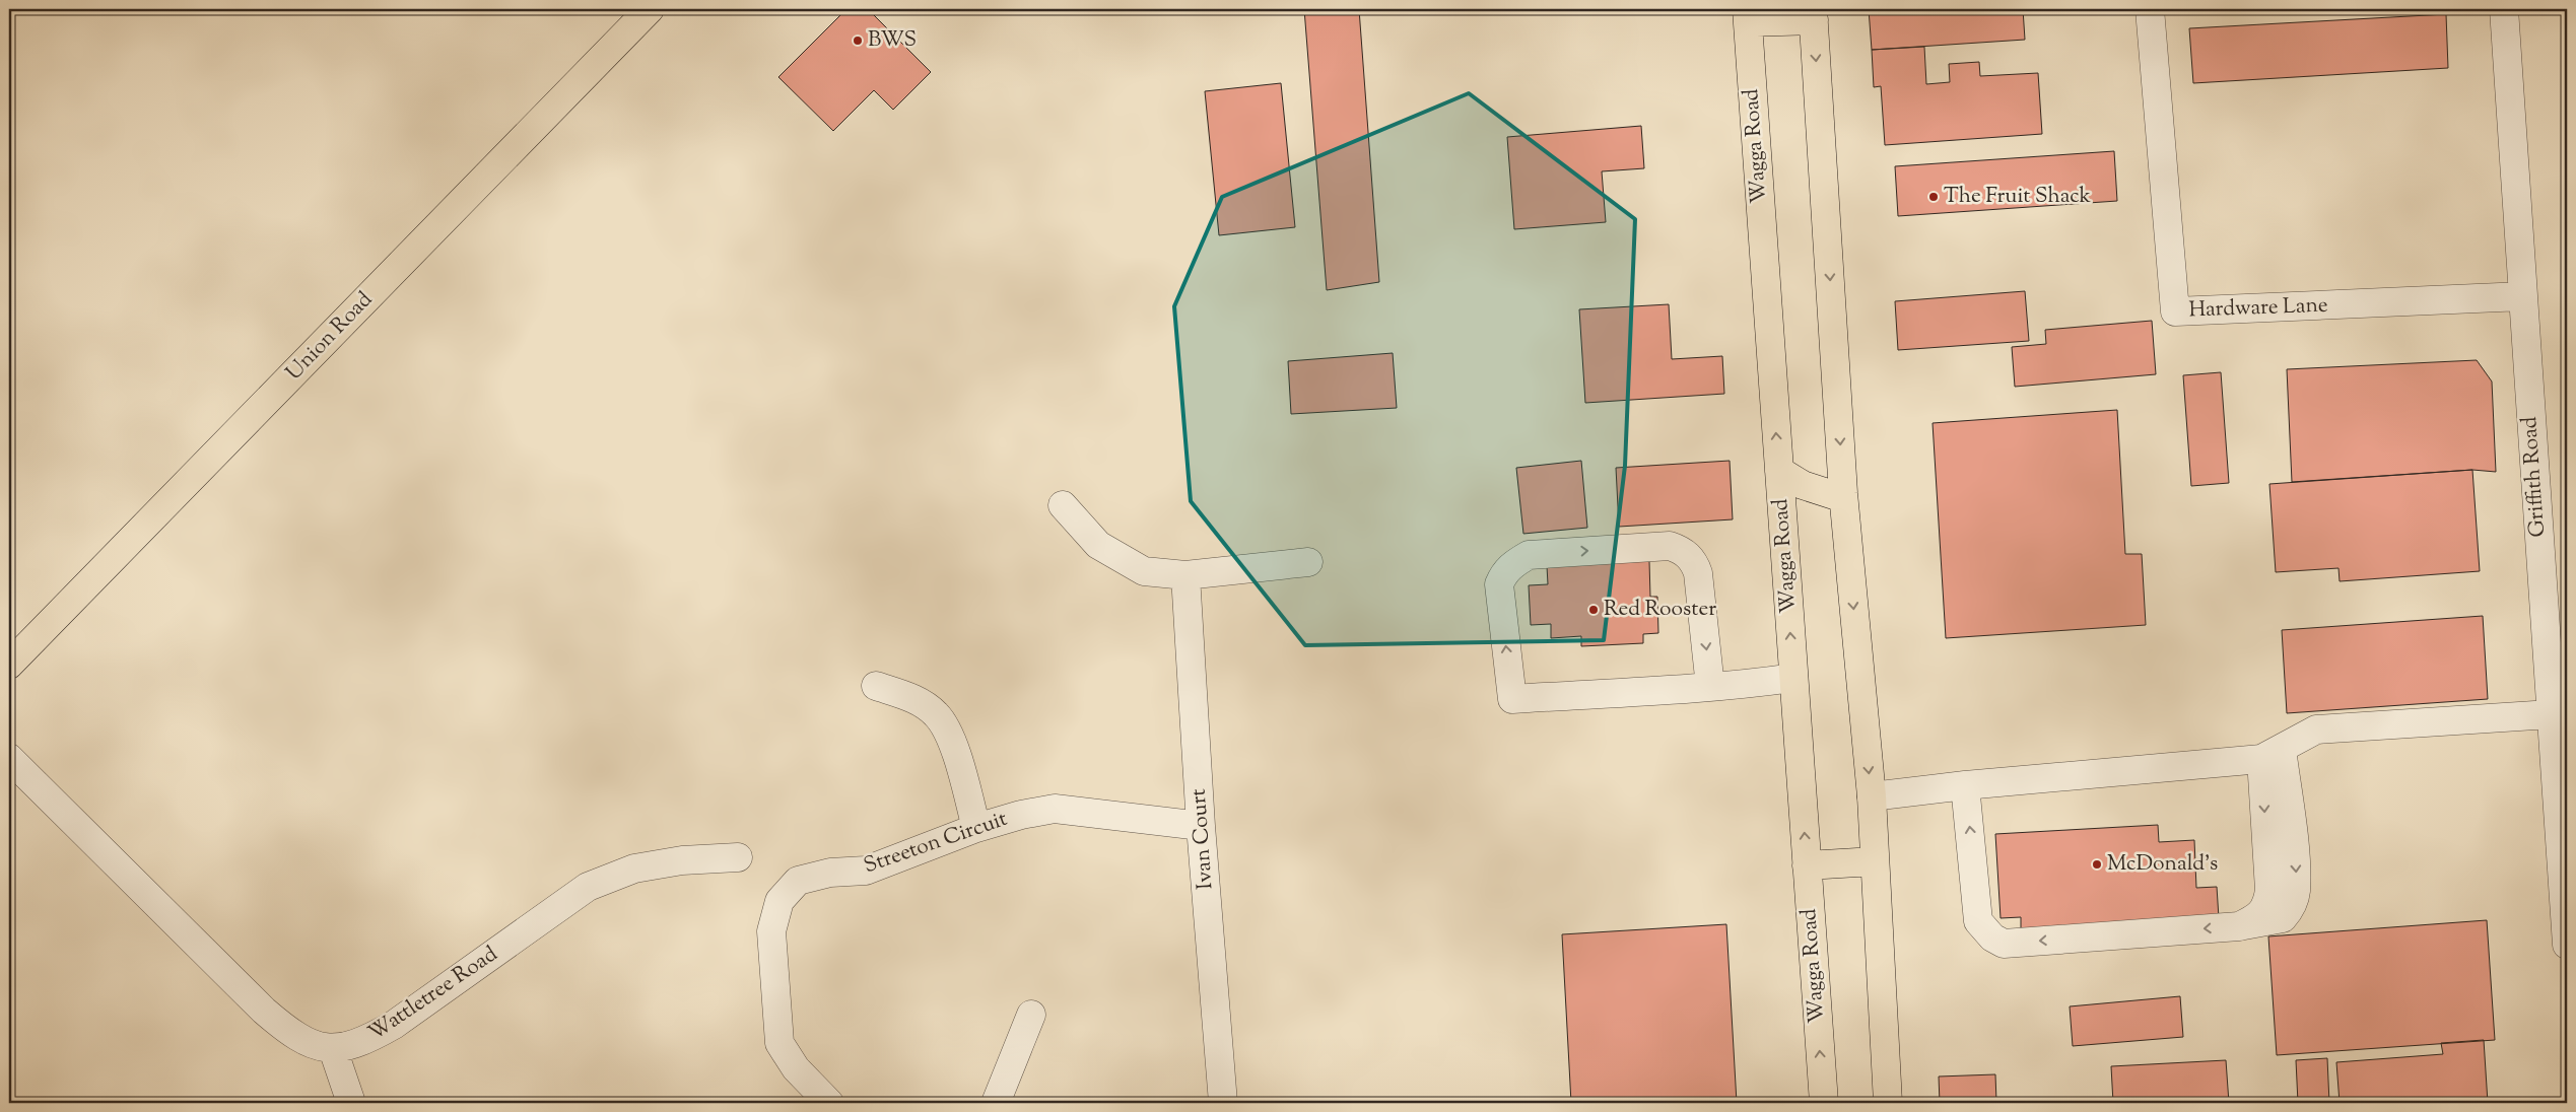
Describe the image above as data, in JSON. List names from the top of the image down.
{
  "streets": {
    "main road": ["Wagga Road", "Union Road"],
    "street": [
      "Hardware Lane",
      "Griffith Road",
      "Ivan Court",
      "Streeton Circuit",
      "Wattletree Road"
    ]
  },
  "crossings": [
    ["Hardware Lane", "Griffith Road"],
    ["Ivan Court", "Streeton Circuit"]
  ],
  "places": [
    "BWS",
    "The Fruit Shack",
    "Red Rooster",
    "McDonald's"
  ]
}
